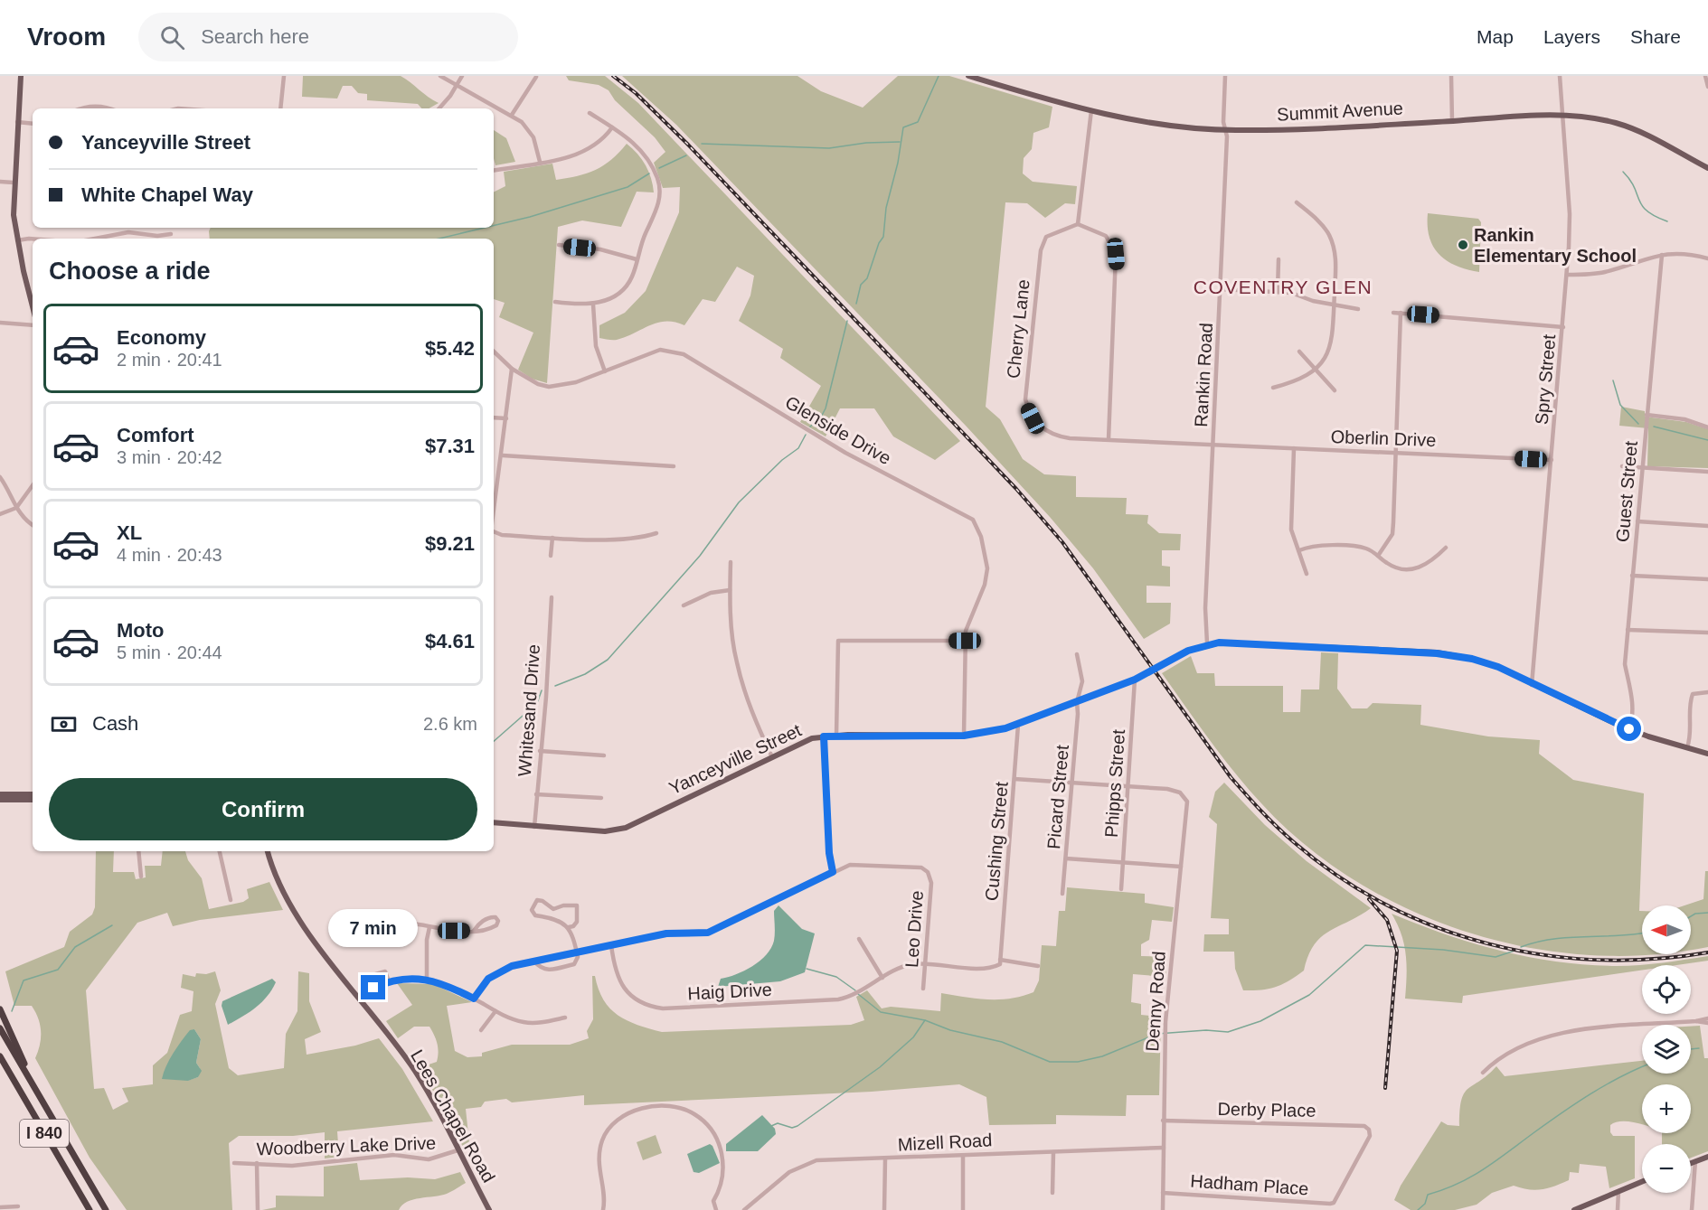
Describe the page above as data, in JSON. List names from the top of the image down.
{
  "streets": {
    "highway": ["I 840"],
    "main road": ["Summit Avenue", "Yanceyville Street", "Lees Chapel Road"],
    "street": [
      "Cherry Lane",
      "Rankin Road",
      "Spry Street",
      "Glenside Drive",
      "Oberlin Drive",
      "Guest Street",
      "Whitesand Drive",
      "Phipps Street",
      "Picard Street",
      "Cushing Street",
      "Leo Drive",
      "Haig Drive",
      "Denny Road",
      "Derby Place",
      "Mizell Road",
      "Woodberry Lake Drive",
      "Hadham Place"
    ]
  },
  "crossings": [
    ["Summit Avenue", "Rankin Road"],
    ["Summit Avenue", "Spry Street"],
    ["Cherry Lane", "Rankin Road"],
    ["Cherry Lane", "Oberlin Drive"],
    ["Rankin Road", "Oberlin Drive"],
    ["Rankin Road", "Yanceyville Street"],
    ["Spry Street", "Oberlin Drive"],
    ["Spry Street", "Yanceyville Street"],
    ["Glenside Drive", "Yanceyville Street"],
    ["Guest Street", "Yanceyville Street"],
    ["Whitesand Drive", "Yanceyville Street"],
    ["Yanceyville Street", "Phipps Street"],
    ["Yanceyville Street", "Picard Street"],
    ["Yanceyville Street", "Cushing Street"],
    ["Phipps Street", "Denny Road"],
    ["Cushing Street", "Haig Drive"],
    ["Leo Drive", "Haig Drive"],
    ["Denny Road", "Derby Place"],
    ["Denny Road", "Mizell Road"],
    ["Denny Road", "Hadham Place"],
    ["Derby Place", "Hadham Place"],
    ["Lees Chapel Road", "Woodberry Lake Drive"]
  ],
  "districts": ["COVENTRY GLEN"],
  "places": ["Rankin Elementary School"],
  "north": "left",
  "page": {
    "header": "Vroom",
    "search": "Search here",
    "nav": ["Map", "Layers", "Share"],
    "banner": ["Yanceyville Street", "White Chapel Way"],
    "heading": "Choose a ride",
    "list": [
      {
        "name": "Economy",
        "note": "2 min · 20:41",
        "value": "$5.42"
      },
      {
        "name": "Comfort",
        "note": "3 min · 20:42",
        "value": "$7.31"
      },
      {
        "name": "XL",
        "note": "4 min · 20:43",
        "value": "$9.21"
      },
      {
        "name": "Moto",
        "note": "5 min · 20:44",
        "value": "$4.61"
      }
    ],
    "pay": ["Cash", "2.6 km"],
    "buttons": "Confirm",
    "map_buttons": ["+", "−"],
    "bubble": "7 min"
  }
}
